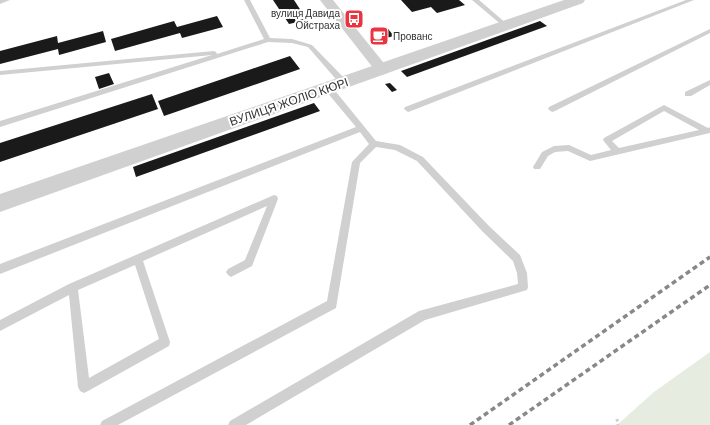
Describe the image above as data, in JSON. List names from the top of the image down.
{
  "streets": {
    "street": ["ВУЛИЦЯ ЖОЛІО КЮРІ"]
  },
  "places": {
    "bus stop": ["вулиця Давида Ойстраха"],
    "cafe": ["Прованс"]
  }
}
